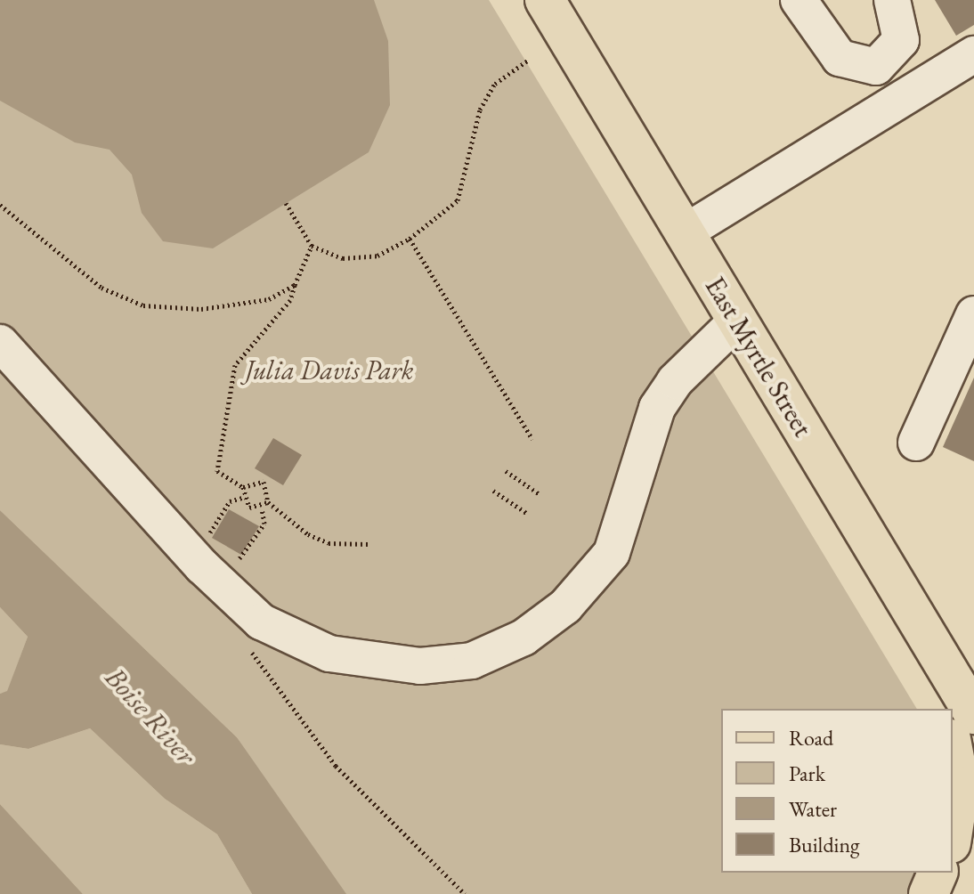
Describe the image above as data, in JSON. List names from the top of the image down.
{
  "streets": {
    "main road": ["East Myrtle Street"]
  },
  "water": ["Boise River"],
  "parks": ["Julia Davis Park"],
  "legend": [
    "Road",
    "Park",
    "Water",
    "Building"
  ]
}
